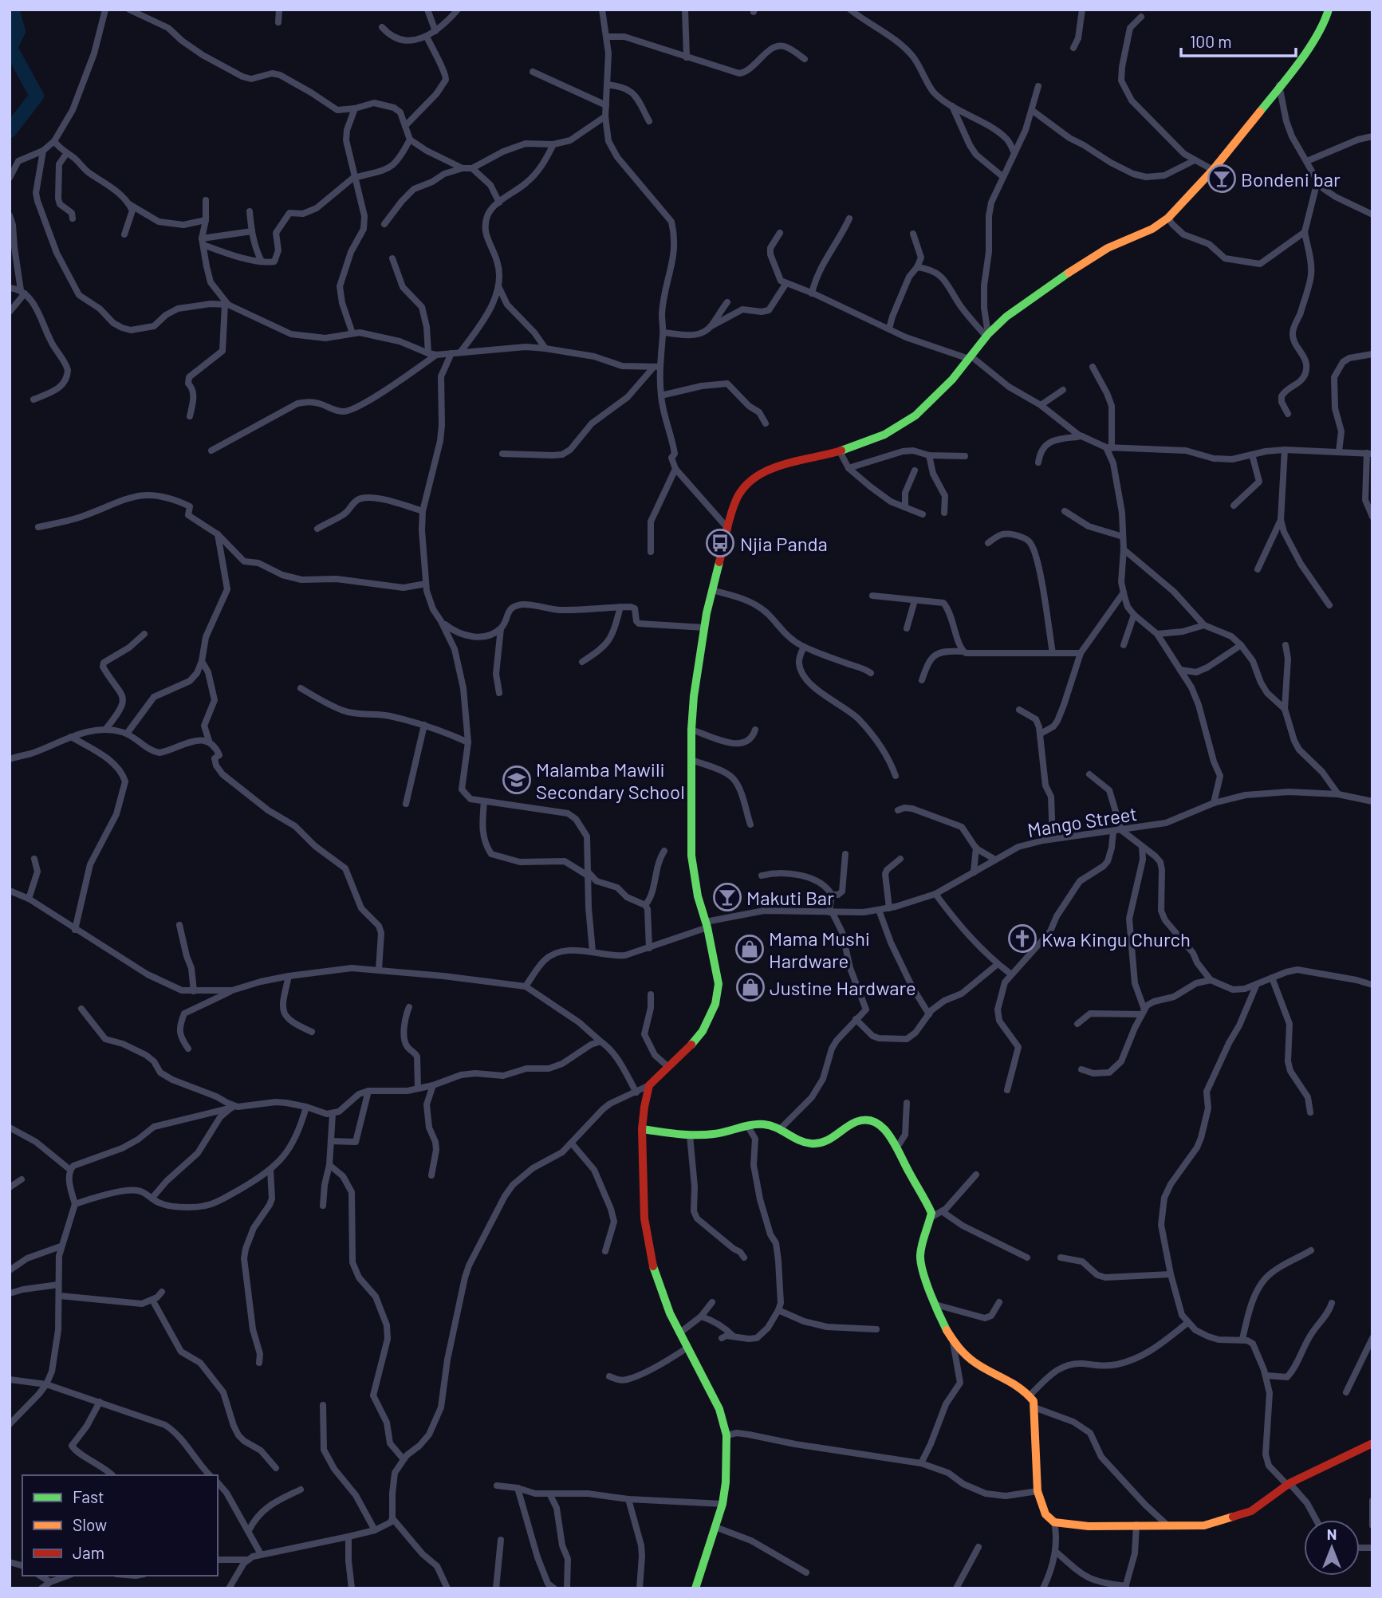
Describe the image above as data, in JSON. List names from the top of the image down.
{
  "streets": {
    "street": ["Mango Street"]
  },
  "places": {
    "bar": ["Bondeni bar", "Makuti Bar"],
    "bus stop": ["Njia Panda"],
    "school or university": ["Malamba Mawili Secondary School"],
    "church": ["Kwa Kingu Church"],
    "shop": ["Mama Mushi Hardware", "Justine Hardware"]
  },
  "legend": ["Fast", "Slow", "Jam"],
  "scale_bar": "100 m",
  "north": "top"
}
